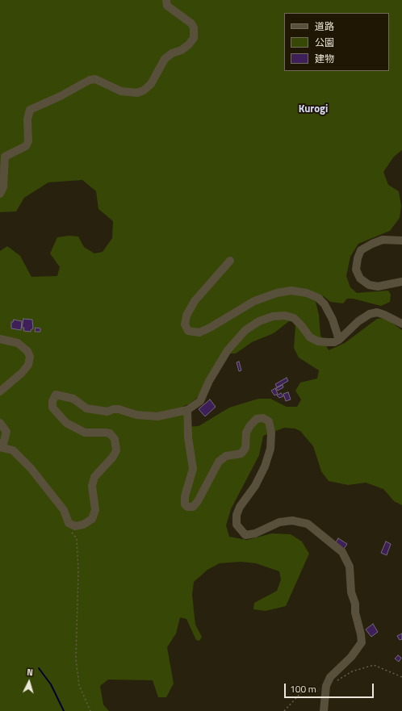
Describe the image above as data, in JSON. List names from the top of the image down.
{
  "districts": ["Kurogi"],
  "legend": ["道路", "公園", "建物"],
  "scale_bar": "100 m",
  "north": "top"
}
